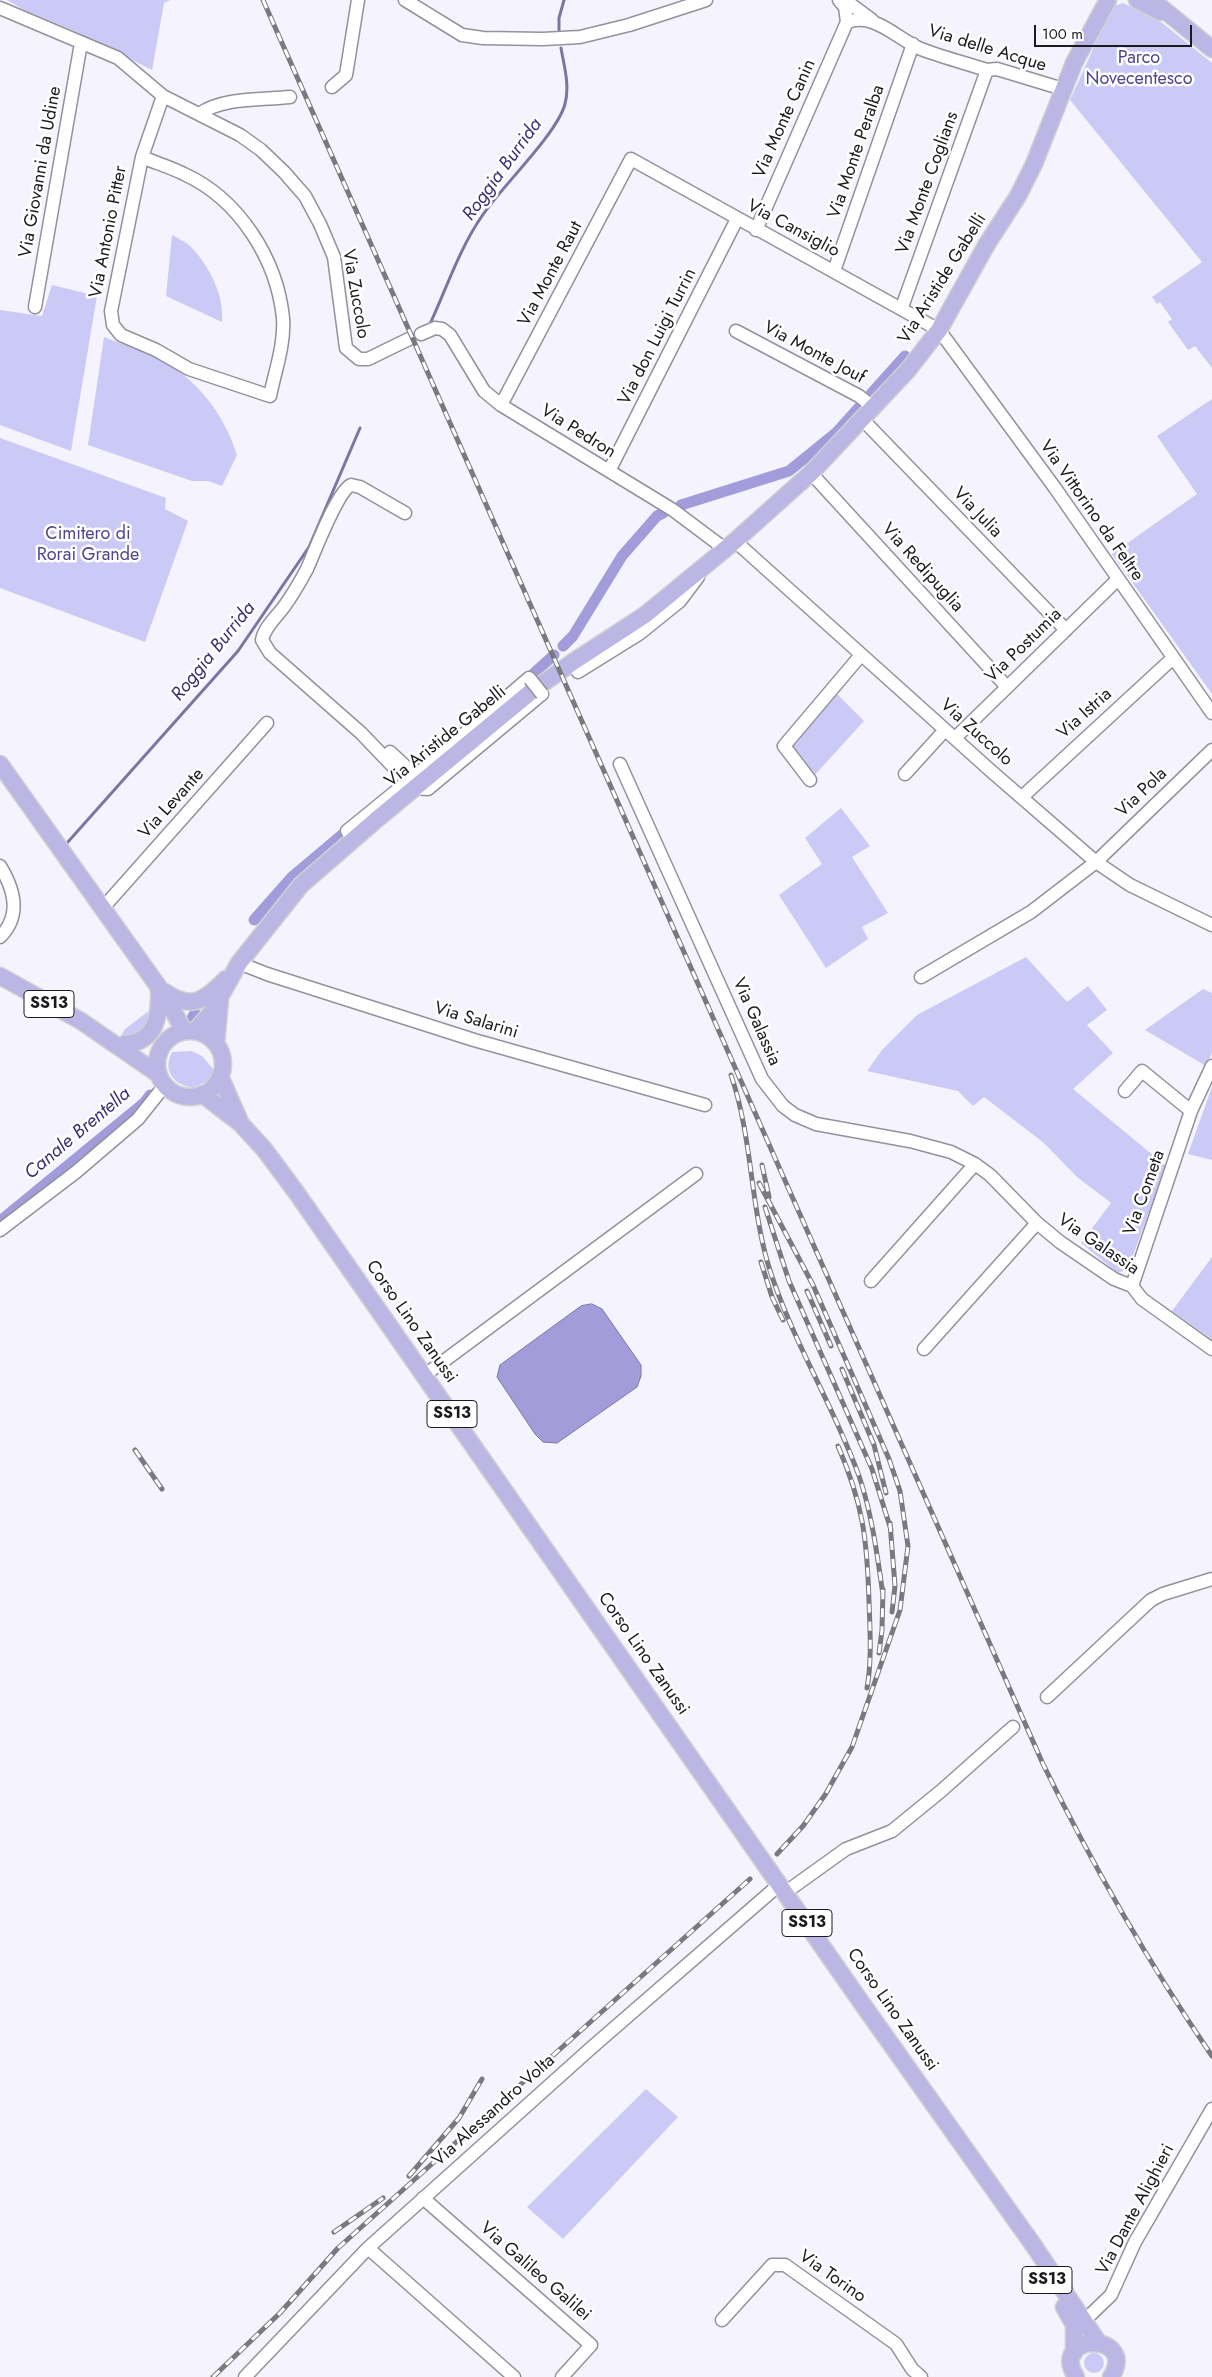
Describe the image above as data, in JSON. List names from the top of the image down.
{
  "streets": {
    "main road": ["Via Aristide Gabelli", "SS13", "Corso Lino Zanussi"],
    "street": [
      "Via delle Acque",
      "Via Monte Canin",
      "Via Monte Peralba",
      "Via Giovanni da Udine",
      "Via Monte Coglians",
      "Via Cansiglio",
      "Via Antonio Pitter",
      "Via Monte Raut",
      "Via Zuccolo",
      "Via don Luigi Turrin",
      "Via Monte Jouf",
      "Via Pedron",
      "Via Vittorino da Feltre",
      "Via Julia",
      "Via Redipuglia",
      "Via Postumia",
      "Via Istria",
      "Via Pola",
      "Via Levante",
      "Via Salarini",
      "Via Galassia",
      "Via Cometa",
      "Via Alessandro Volta",
      "Via Dante Alighieri",
      "Via Galileo Galilei",
      "Via Torino"
    ]
  },
  "crossings": [
    ["Via delle Acque", "Via Monte Canin"],
    ["Via delle Acque", "Via Monte Peralba"],
    ["Via delle Acque", "Via Monte Coglians"],
    ["Via delle Acque", "Via Aristide Gabelli"],
    ["Via Monte Canin", "Via Cansiglio"],
    ["Via Monte Peralba", "Via Cansiglio"],
    ["Via Monte Coglians", "Via Cansiglio"],
    ["Via Cansiglio", "Via Monte Raut"],
    ["Via Cansiglio", "Via Aristide Gabelli"],
    ["Via Cansiglio", "Via don Luigi Turrin"],
    ["Via Cansiglio", "Via Vittorino da Feltre"],
    ["Via Monte Raut", "Via Pedron"],
    ["Via Aristide Gabelli", "Via Zuccolo"],
    ["Via Aristide Gabelli", "Via Monte Jouf"],
    ["Via Aristide Gabelli", "Via Pedron"],
    ["Via Aristide Gabelli", "Via Vittorino da Feltre"],
    ["Via Aristide Gabelli", "Via Julia"],
    ["Via Aristide Gabelli", "Via Redipuglia"],
    ["Via Aristide Gabelli", "Via Salarini"],
    ["Via Aristide Gabelli", "Corso Lino Zanussi"],
    ["Via Zuccolo", "Via Pedron"],
    ["Via Zuccolo", "Via Postumia"],
    ["Via Zuccolo", "Via Istria"],
    ["Via Zuccolo", "Via Pola"],
    ["Via don Luigi Turrin", "Via Pedron"],
    ["Via Monte Jouf", "Via Julia"],
    ["Via Vittorino da Feltre", "Via Postumia"],
    ["Via Vittorino da Feltre", "Via Istria"],
    ["Via Julia", "Via Postumia"],
    ["Via Redipuglia", "Via Postumia"],
    ["Via Galassia", "Via Cometa"],
    ["Corso Lino Zanussi", "Via Alessandro Volta"],
    ["Corso Lino Zanussi", "Via Dante Alighieri"],
    ["Via Alessandro Volta", "Via Galileo Galilei"]
  ],
  "water": ["Roggia Burrida", "Canale Brentella"],
  "parks": ["Parco Novecentesco", "Cimitero di Rorai Grande"],
  "scale_bar": "100 m"
}
